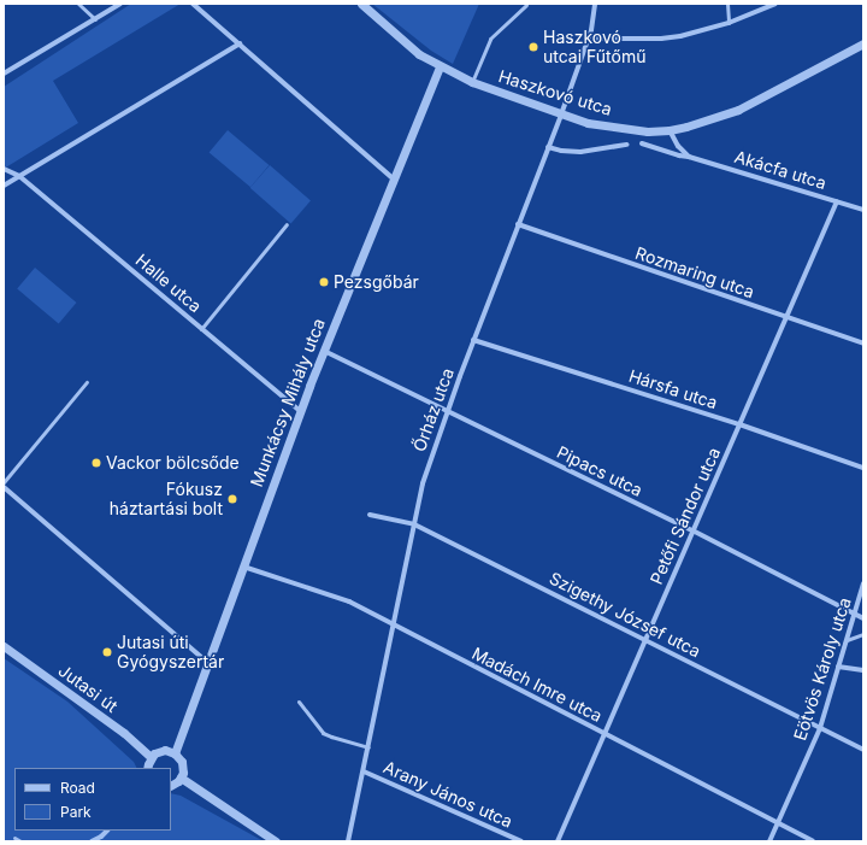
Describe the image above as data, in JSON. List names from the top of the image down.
{
  "streets": {
    "street": [
      "Haszkovó utca",
      "Akácfa utca",
      "Rozmaring utca",
      "Halle utca",
      "Hársfa utca",
      "Munkácsy Mihály utca",
      "Őrház utca",
      "Pipacs utca",
      "Petőfi Sándor utca",
      "Szigethy József utca",
      "Eötvös Károly utca",
      "Madách Imre utca",
      "Jutasi út",
      "Arany János utca"
    ]
  },
  "crossings": [
    ["Haszkovó utca", "Munkácsy Mihály utca"],
    ["Haszkovó utca", "Őrház utca"],
    ["Akácfa utca", "Petőfi Sándor utca"],
    ["Rozmaring utca", "Őrház utca"],
    ["Rozmaring utca", "Petőfi Sándor utca"],
    ["Halle utca", "Munkácsy Mihály utca"],
    ["Hársfa utca", "Őrház utca"],
    ["Hársfa utca", "Petőfi Sándor utca"],
    ["Munkácsy Mihály utca", "Pipacs utca"],
    ["Munkácsy Mihály utca", "Madách Imre utca"],
    ["Őrház utca", "Pipacs utca"],
    ["Őrház utca", "Szigethy József utca"],
    ["Őrház utca", "Madách Imre utca"],
    ["Őrház utca", "Arany János utca"],
    ["Pipacs utca", "Petőfi Sándor utca"],
    ["Pipacs utca", "Eötvös Károly utca"],
    ["Petőfi Sándor utca", "Szigethy József utca"],
    ["Petőfi Sándor utca", "Madách Imre utca"],
    ["Szigethy József utca", "Eötvös Károly utca"],
    ["Eötvös Károly utca", "Madách Imre utca"]
  ],
  "places": [
    "Haszkovó utcai Fűtőmű",
    "Pezsgőbár",
    "Vackor bölcsőde",
    "Fókusz háztartási bolt",
    "Jutasi úti Gyógyszertár"
  ],
  "legend": ["Road", "Park"]
}
